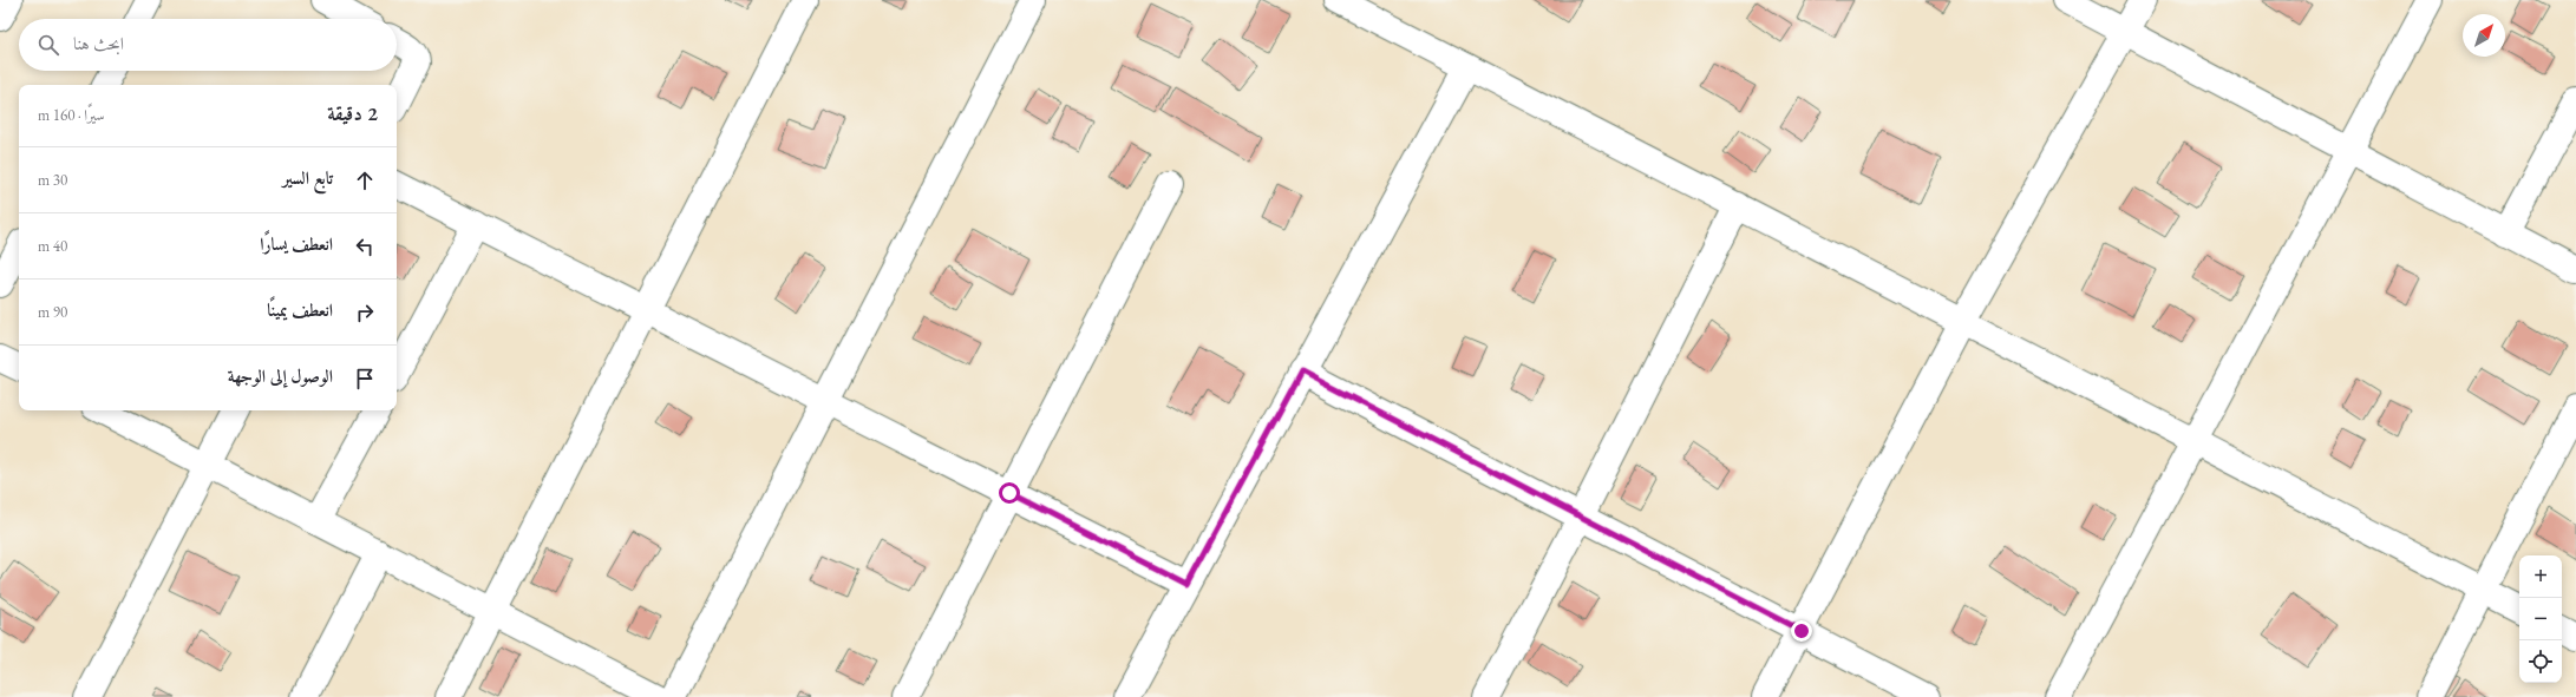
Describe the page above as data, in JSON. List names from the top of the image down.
{
  "north": "top right",
  "page": {
    "search": "ابحث هنا",
    "heading": ["2 دقيقة", "سيرًا · 160 m"],
    "list": [
      ["تابع السير", "30 m"],
      ["انعطف يسارًا", "40 m"],
      ["انعطف يمينًا", "90 m"],
      "الوصول إلى الوجهة"
    ],
    "map_buttons": ["+", "−"]
  }
}
